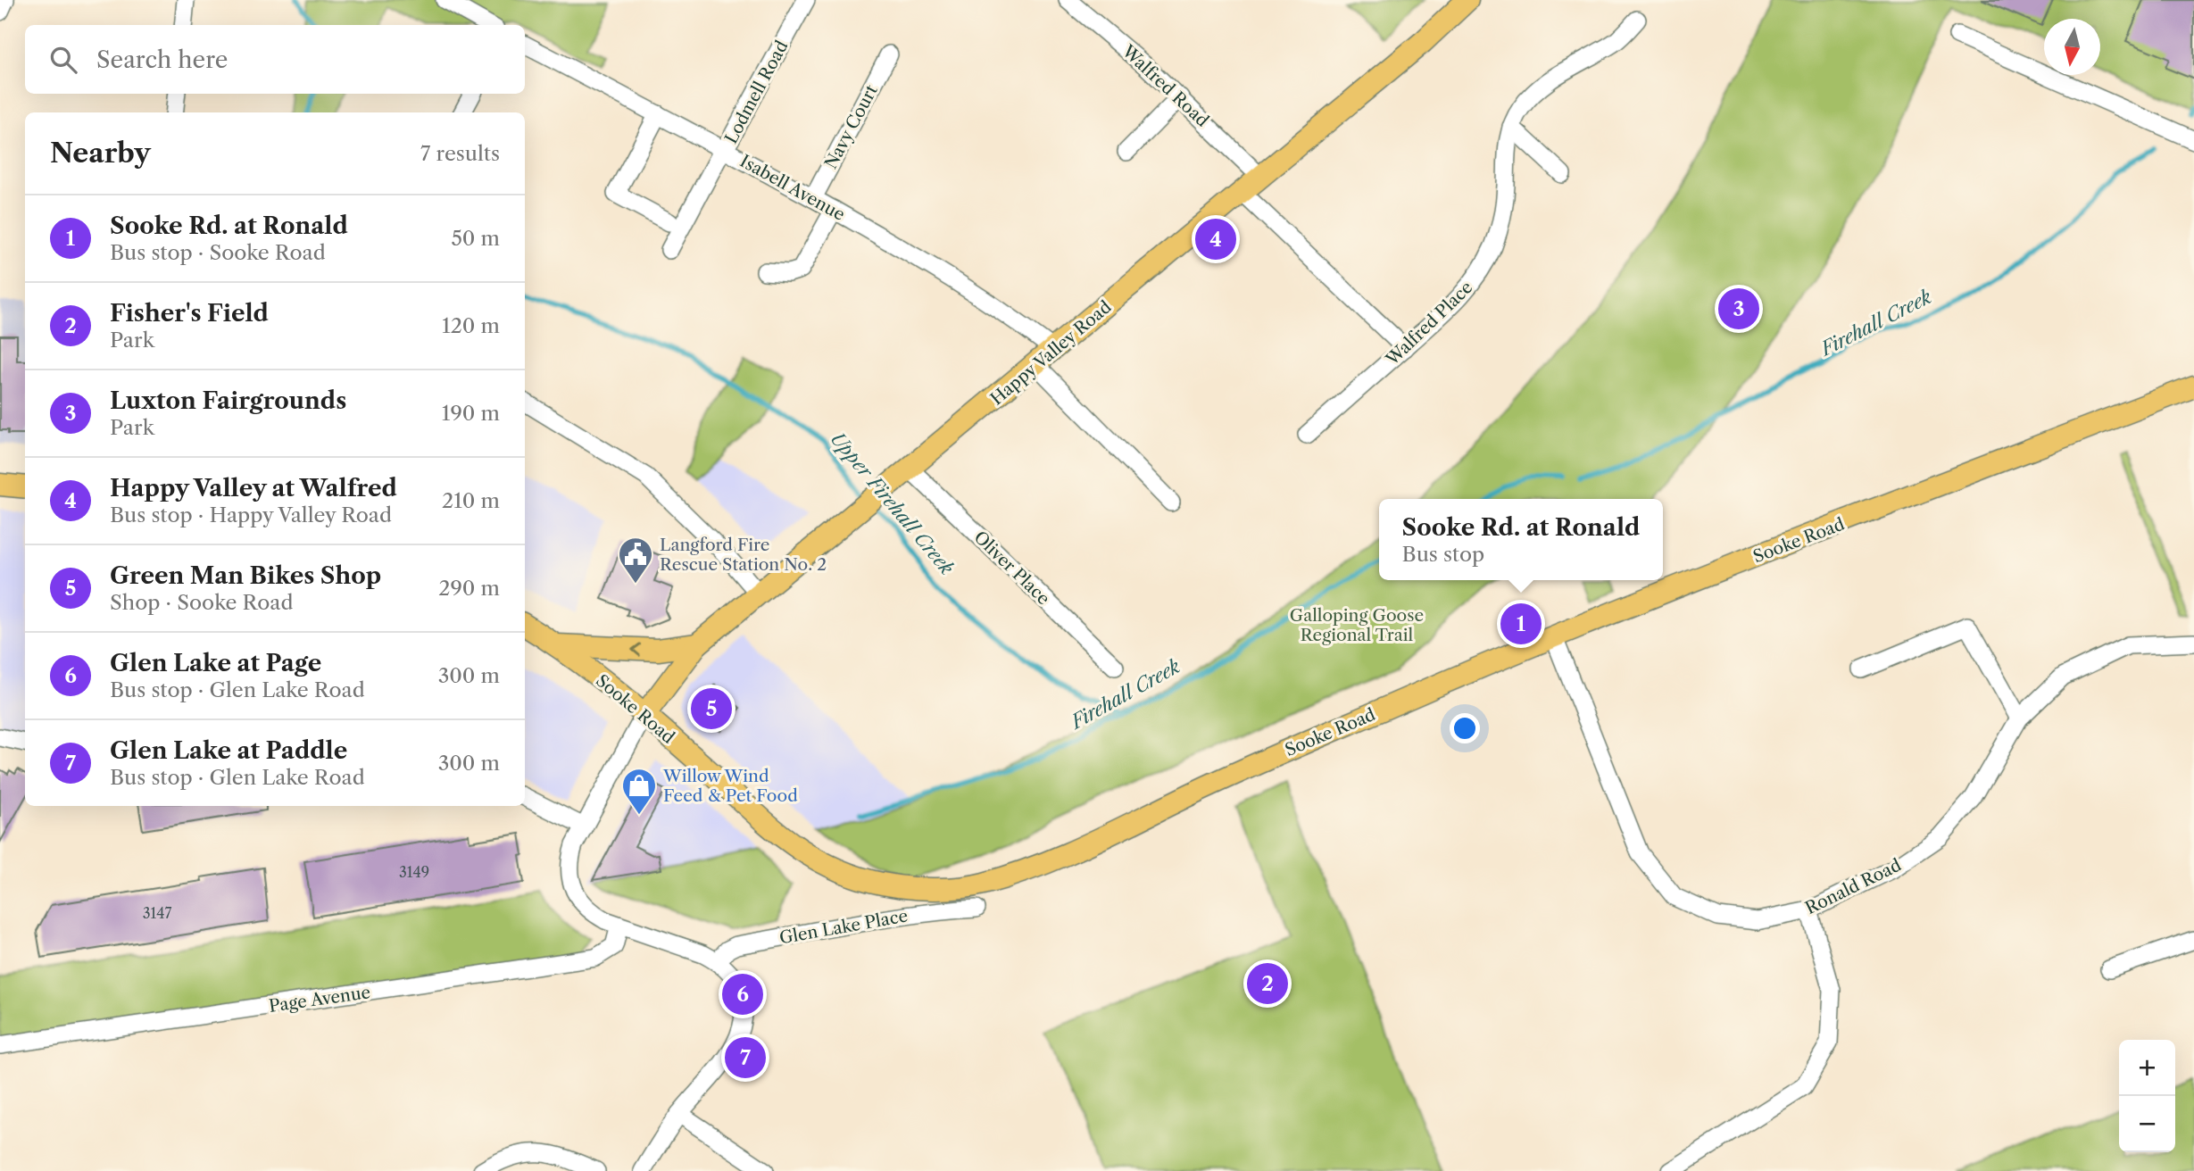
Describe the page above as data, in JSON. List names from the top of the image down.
{
  "streets": {
    "main road": ["Happy Valley Road", "Sooke Road"],
    "street": [
      "Walfred Road",
      "Lodmell Road",
      "Navy Court",
      "Isabell Avenue",
      "Walfred Place",
      "Oliver Place",
      "Ronald Road",
      "Glen Lake Place",
      "Page Avenue"
    ]
  },
  "crossings": [
    ["Walfred Road", "Happy Valley Road"],
    ["Lodmell Road", "Isabell Avenue"],
    ["Navy Court", "Isabell Avenue"],
    ["Isabell Avenue", "Happy Valley Road"],
    ["Happy Valley Road", "Sooke Road"],
    ["Happy Valley Road", "Oliver Place"],
    ["Sooke Road", "Ronald Road"]
  ],
  "water": ["Firehall Creek", "Upper Firehall Creek"],
  "parks": ["Galloping Goose Regional Trail"],
  "places": {
    "public building": ["Langford Fire Rescue Station No. 2"],
    "shop": ["Willow Wind Feed & Pet Food"]
  },
  "house_numbers": ["3149", "3147"],
  "north": "bottom",
  "page": {
    "search": "Search here",
    "heading": ["Nearby", "7 results"],
    "list": [
      {
        "mark": "1",
        "name": "Sooke Rd. at Ronald",
        "note": "Bus stop · Sooke Road",
        "value": "50 m"
      },
      {
        "mark": "2",
        "name": "Fisher's Field",
        "note": "Park",
        "value": "120 m"
      },
      {
        "mark": "3",
        "name": "Luxton Fairgrounds",
        "note": "Park",
        "value": "190 m"
      },
      {
        "mark": "4",
        "name": "Happy Valley at Walfred",
        "note": "Bus stop · Happy Valley Road",
        "value": "210 m"
      },
      {
        "mark": "5",
        "name": "Green Man Bikes Shop",
        "note": "Shop · Sooke Road",
        "value": "290 m"
      },
      {
        "mark": "6",
        "name": "Glen Lake at Page",
        "note": "Bus stop · Glen Lake Road",
        "value": "300 m"
      },
      {
        "mark": "7",
        "name": "Glen Lake at Paddle",
        "note": "Bus stop · Glen Lake Road",
        "value": "300 m"
      }
    ],
    "pins": [
      "4",
      "3",
      "1",
      "5",
      "2",
      "6",
      "7"
    ],
    "popup": ["Sooke Rd. at Ronald", "Bus stop"],
    "map_buttons": ["+", "−"]
  }
}
